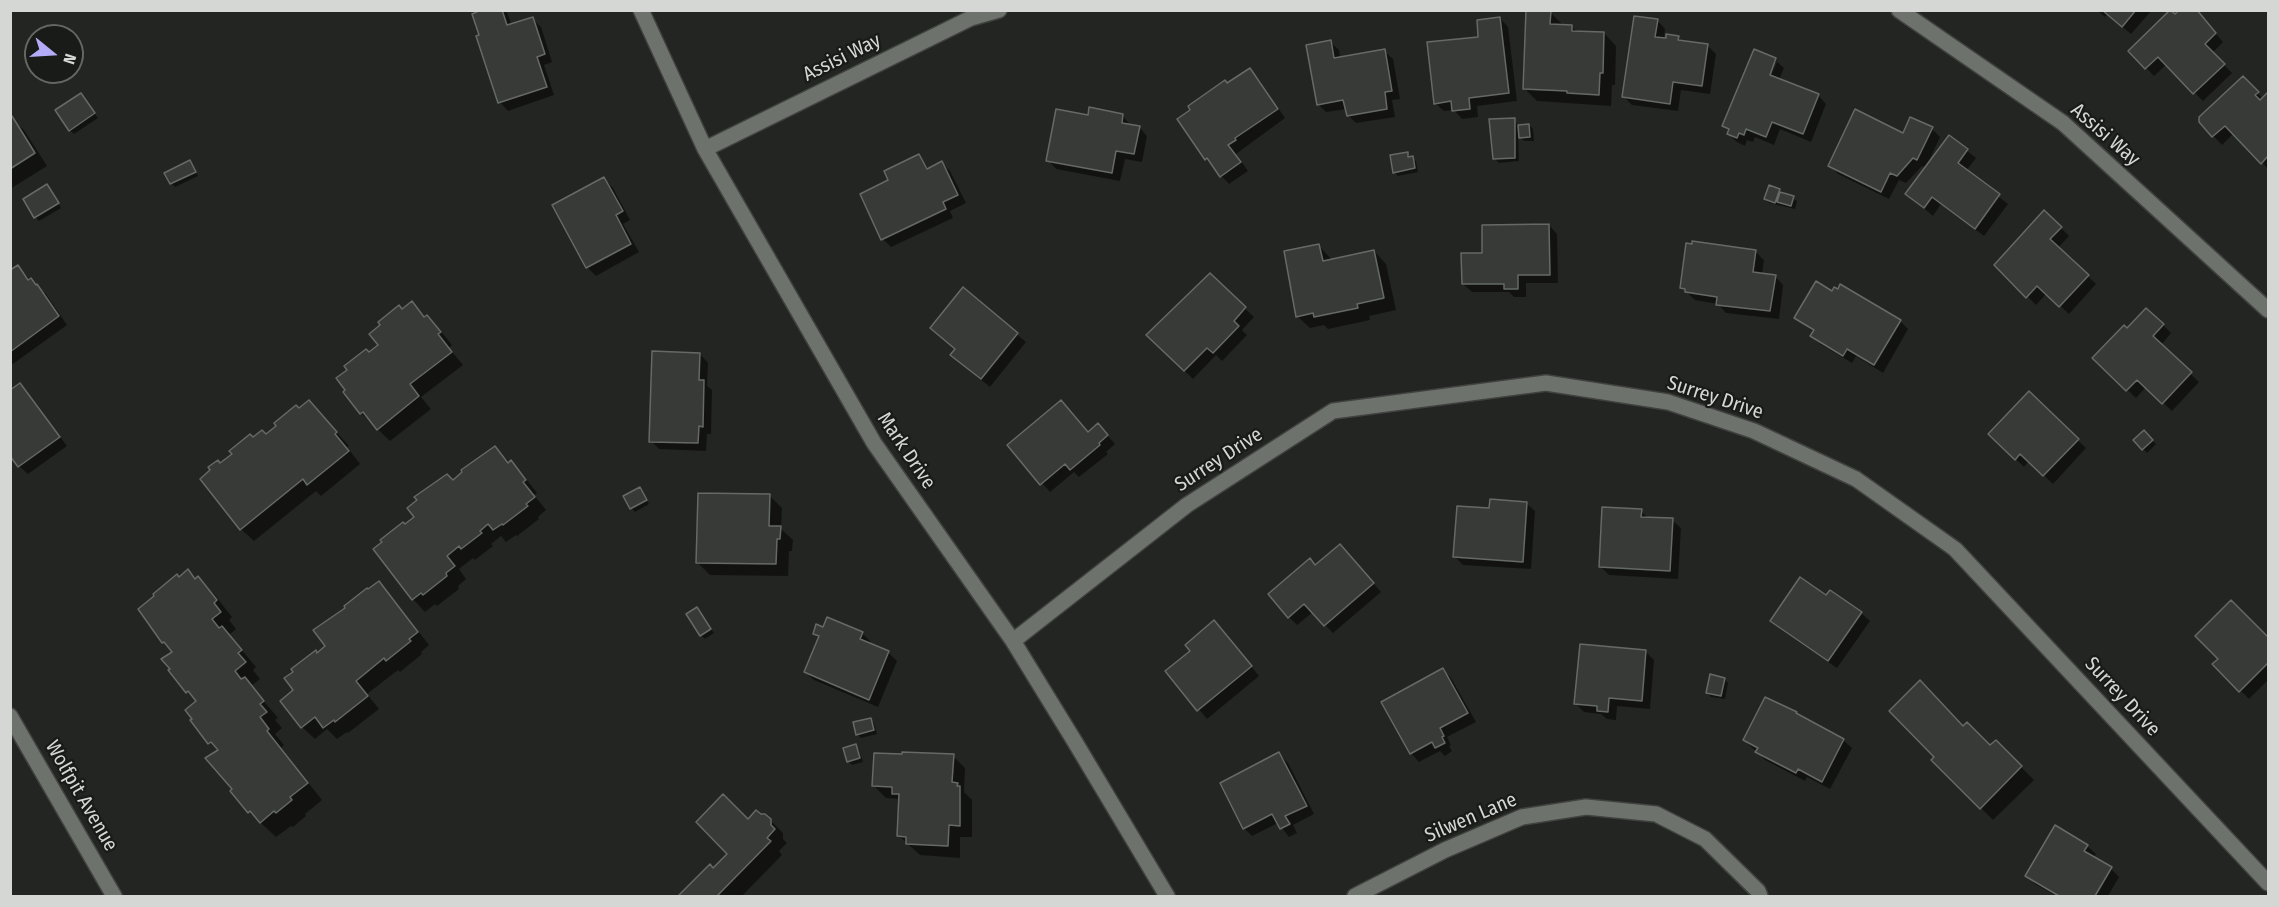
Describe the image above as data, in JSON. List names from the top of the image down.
{
  "streets": {
    "street": [
      "Assisi Way",
      "Surrey Drive",
      "Mark Drive",
      "Wolfpit Avenue",
      "Silwen Lane"
    ]
  },
  "crossings": [
    ["Assisi Way", "Mark Drive"],
    ["Surrey Drive", "Mark Drive"]
  ],
  "north": "right"
}
